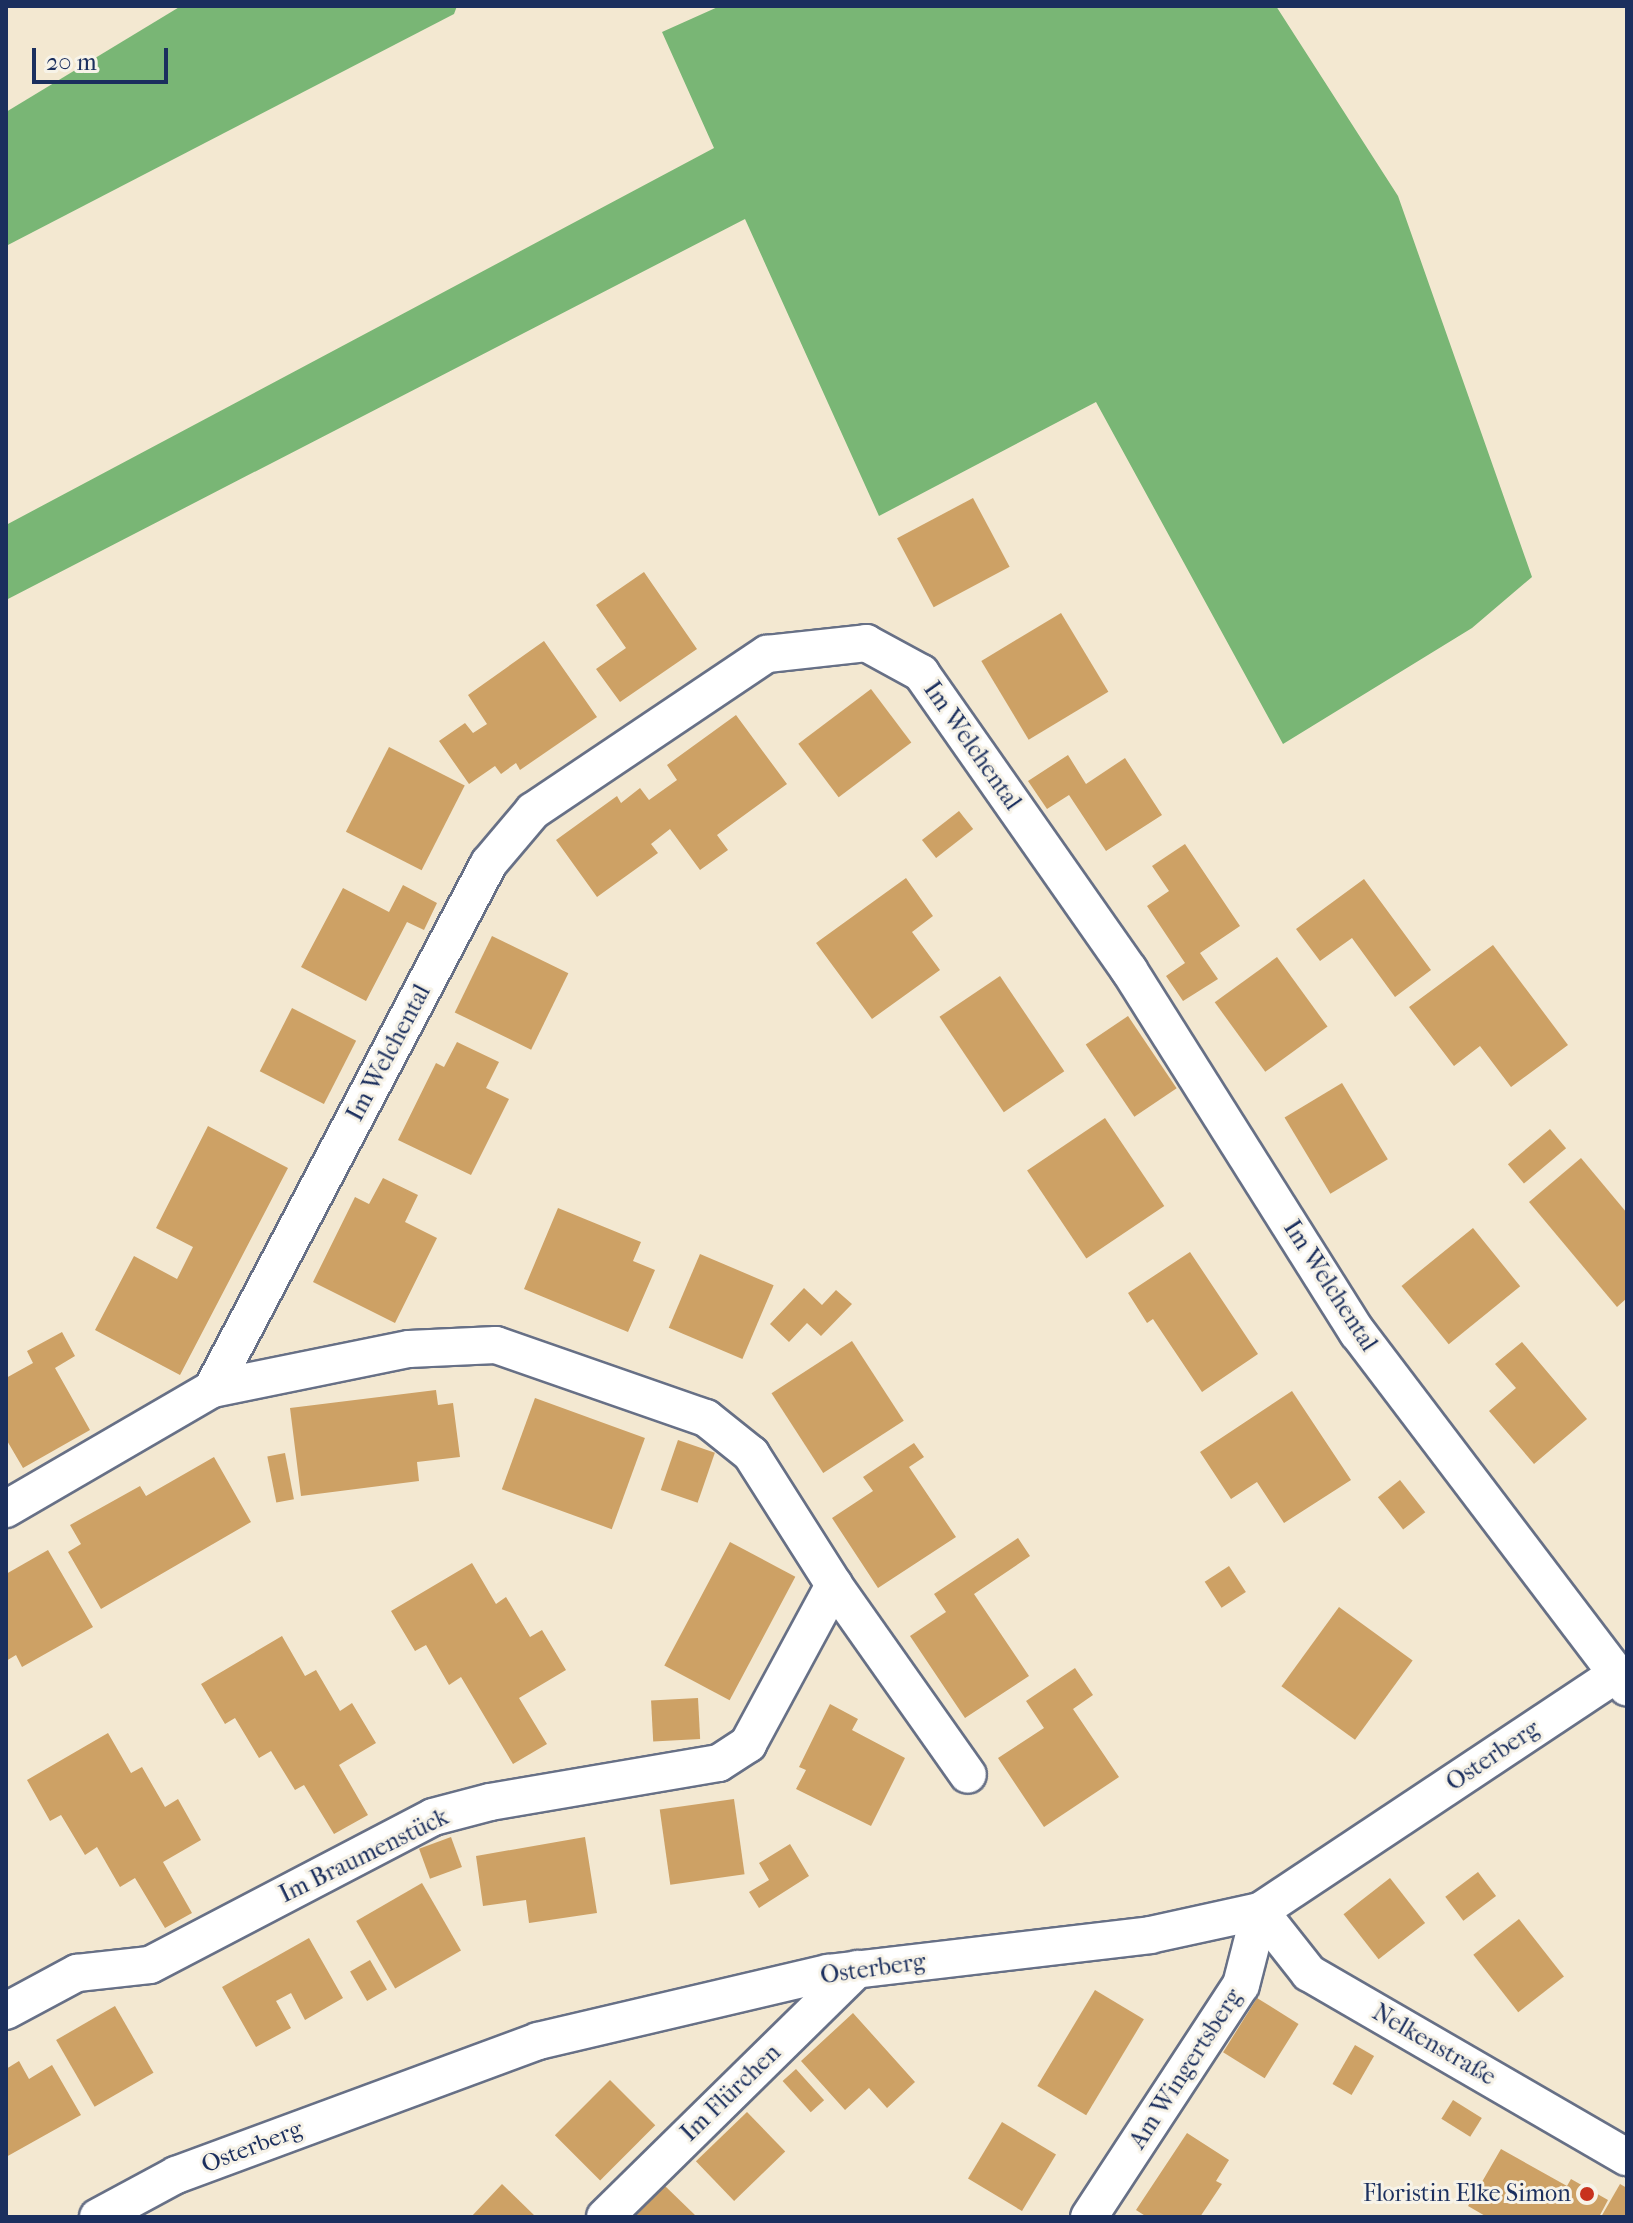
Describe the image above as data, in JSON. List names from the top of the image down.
{
  "streets": {
    "street": [
      "Im Welchental",
      "Osterberg",
      "Im Braumenstück",
      "Nelkenstraße",
      "Am Wingertsberg",
      "Im Flürchen"
    ]
  },
  "crossings": [
    ["Im Welchental", "Osterberg"],
    ["Osterberg", "Nelkenstraße"],
    ["Osterberg", "Am Wingertsberg"],
    ["Osterberg", "Im Flürchen"],
    ["Nelkenstraße", "Am Wingertsberg"]
  ],
  "places": ["Floristin Elke Simon"],
  "scale_bar": "20 m"
}
